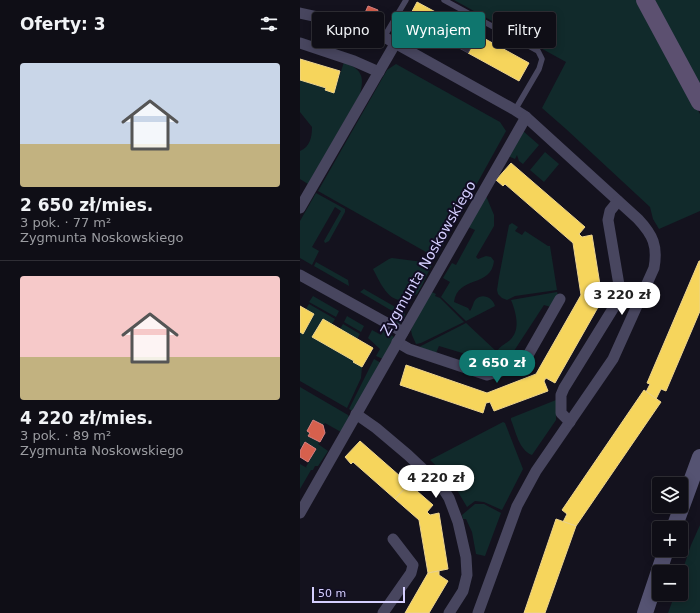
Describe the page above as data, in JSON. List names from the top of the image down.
{
  "streets": {
    "street": ["Zygmunta Noskowskiego"]
  },
  "scale_bar": "50 m",
  "page": {
    "heading": "Oferty: 3",
    "chip": ["Kupno", "Wynajem", "Filtry"],
    "list": [
      {
        "name": "2 650 zł/mies.",
        "note": "3 pok. · 77 m² · Zygmunta Noskowskiego"
      },
      {
        "name": "4 220 zł/mies.",
        "note": "3 pok. · 89 m² · Zygmunta Noskowskiego"
      }
    ],
    "price": ["3 220 zł", "2 650 zł", "4 220 zł"],
    "map_buttons": ["+", "−"],
    "scale": "50 m"
  }
}
